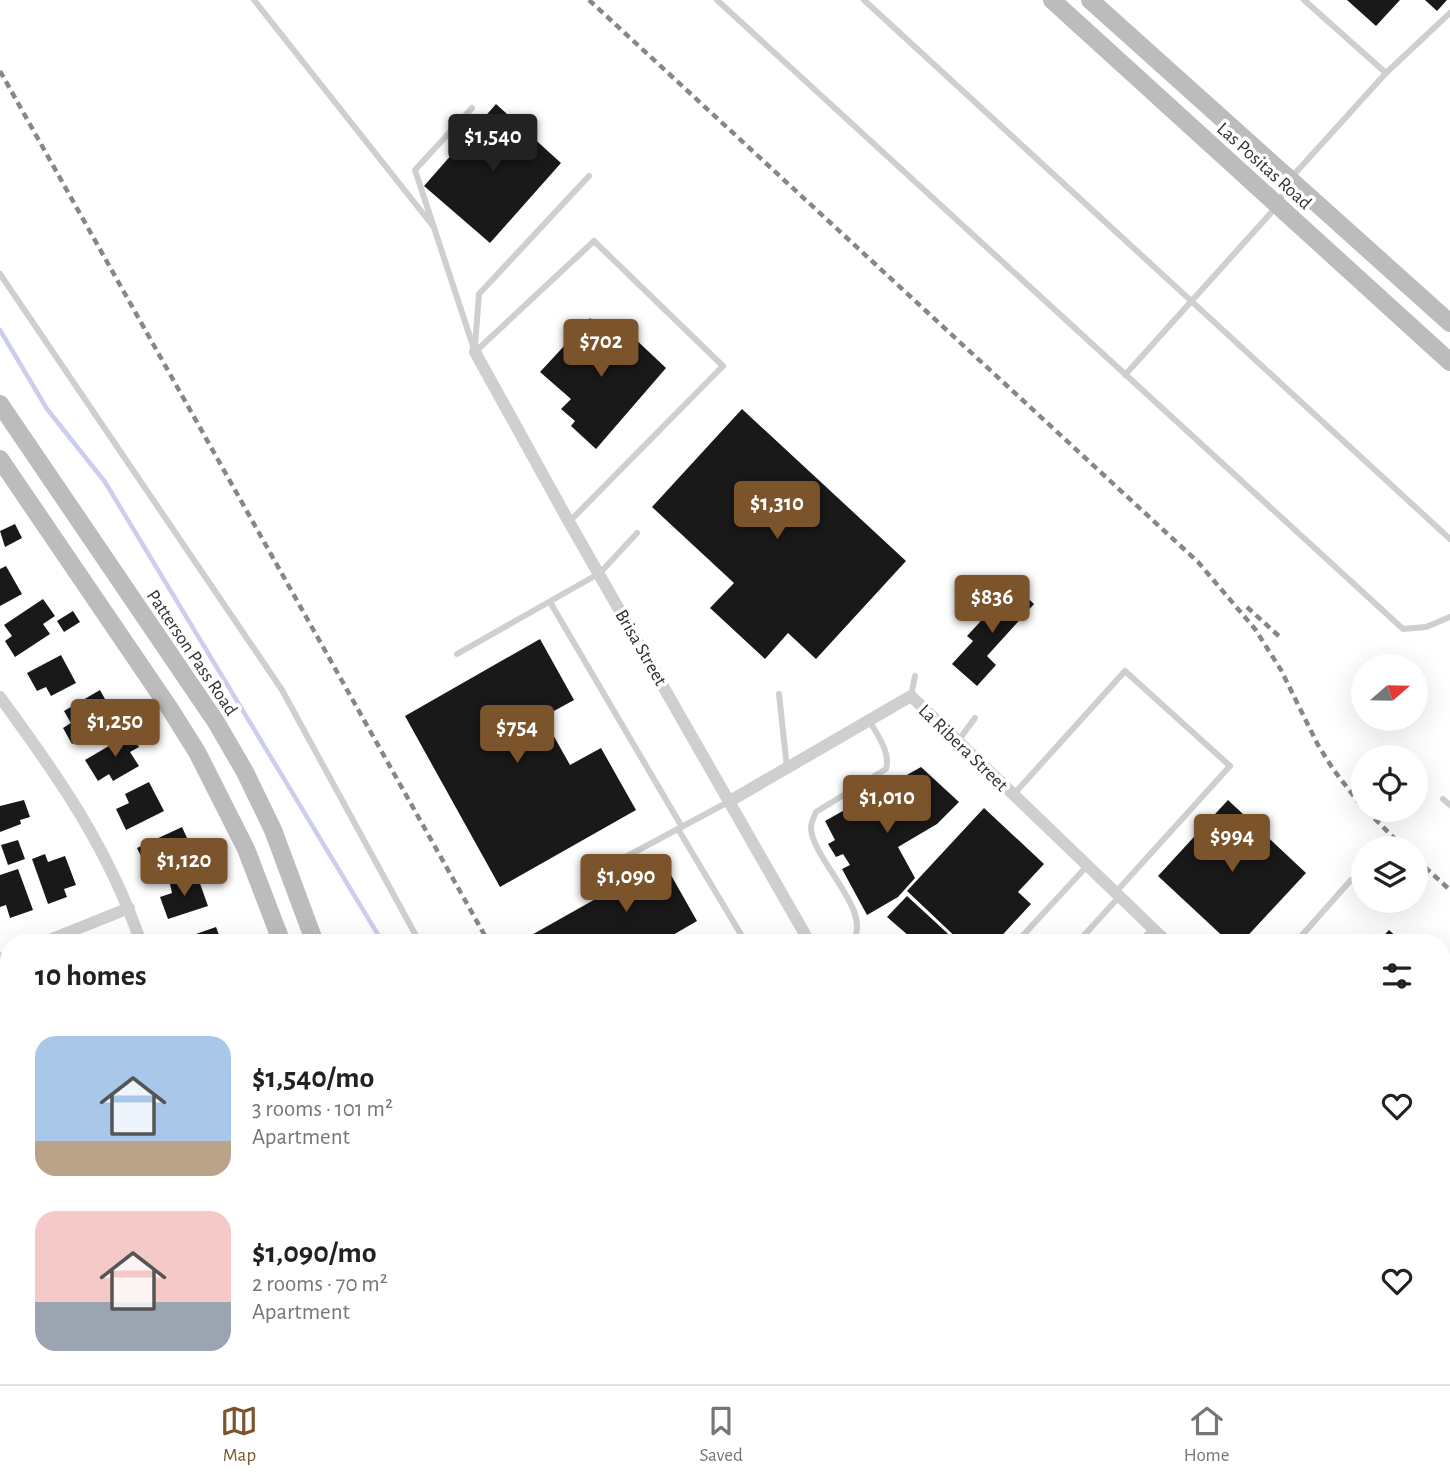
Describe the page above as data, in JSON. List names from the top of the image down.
{
  "streets": {
    "main road": ["Las Positas Road", "Patterson Pass Road"],
    "street": ["Brisa Street", "La Ribera Street"]
  },
  "crossings": [
    ["Brisa Street", "La Ribera Street"]
  ],
  "north": "right",
  "page": {
    "price": [
      "$1,540",
      "$702",
      "$1,310",
      "$836",
      "$1,250",
      "$754",
      "$1,010",
      "$994",
      "$1,120",
      "$1,090"
    ],
    "heading": "10 homes",
    "list": [
      {
        "name": "$1,540/mo",
        "note": "3 rooms · 101 m² · Apartment"
      },
      {
        "name": "$1,090/mo",
        "note": "2 rooms · 70 m² · Apartment"
      }
    ],
    "tabs": ["Map", "Saved", "Home"]
  }
}
